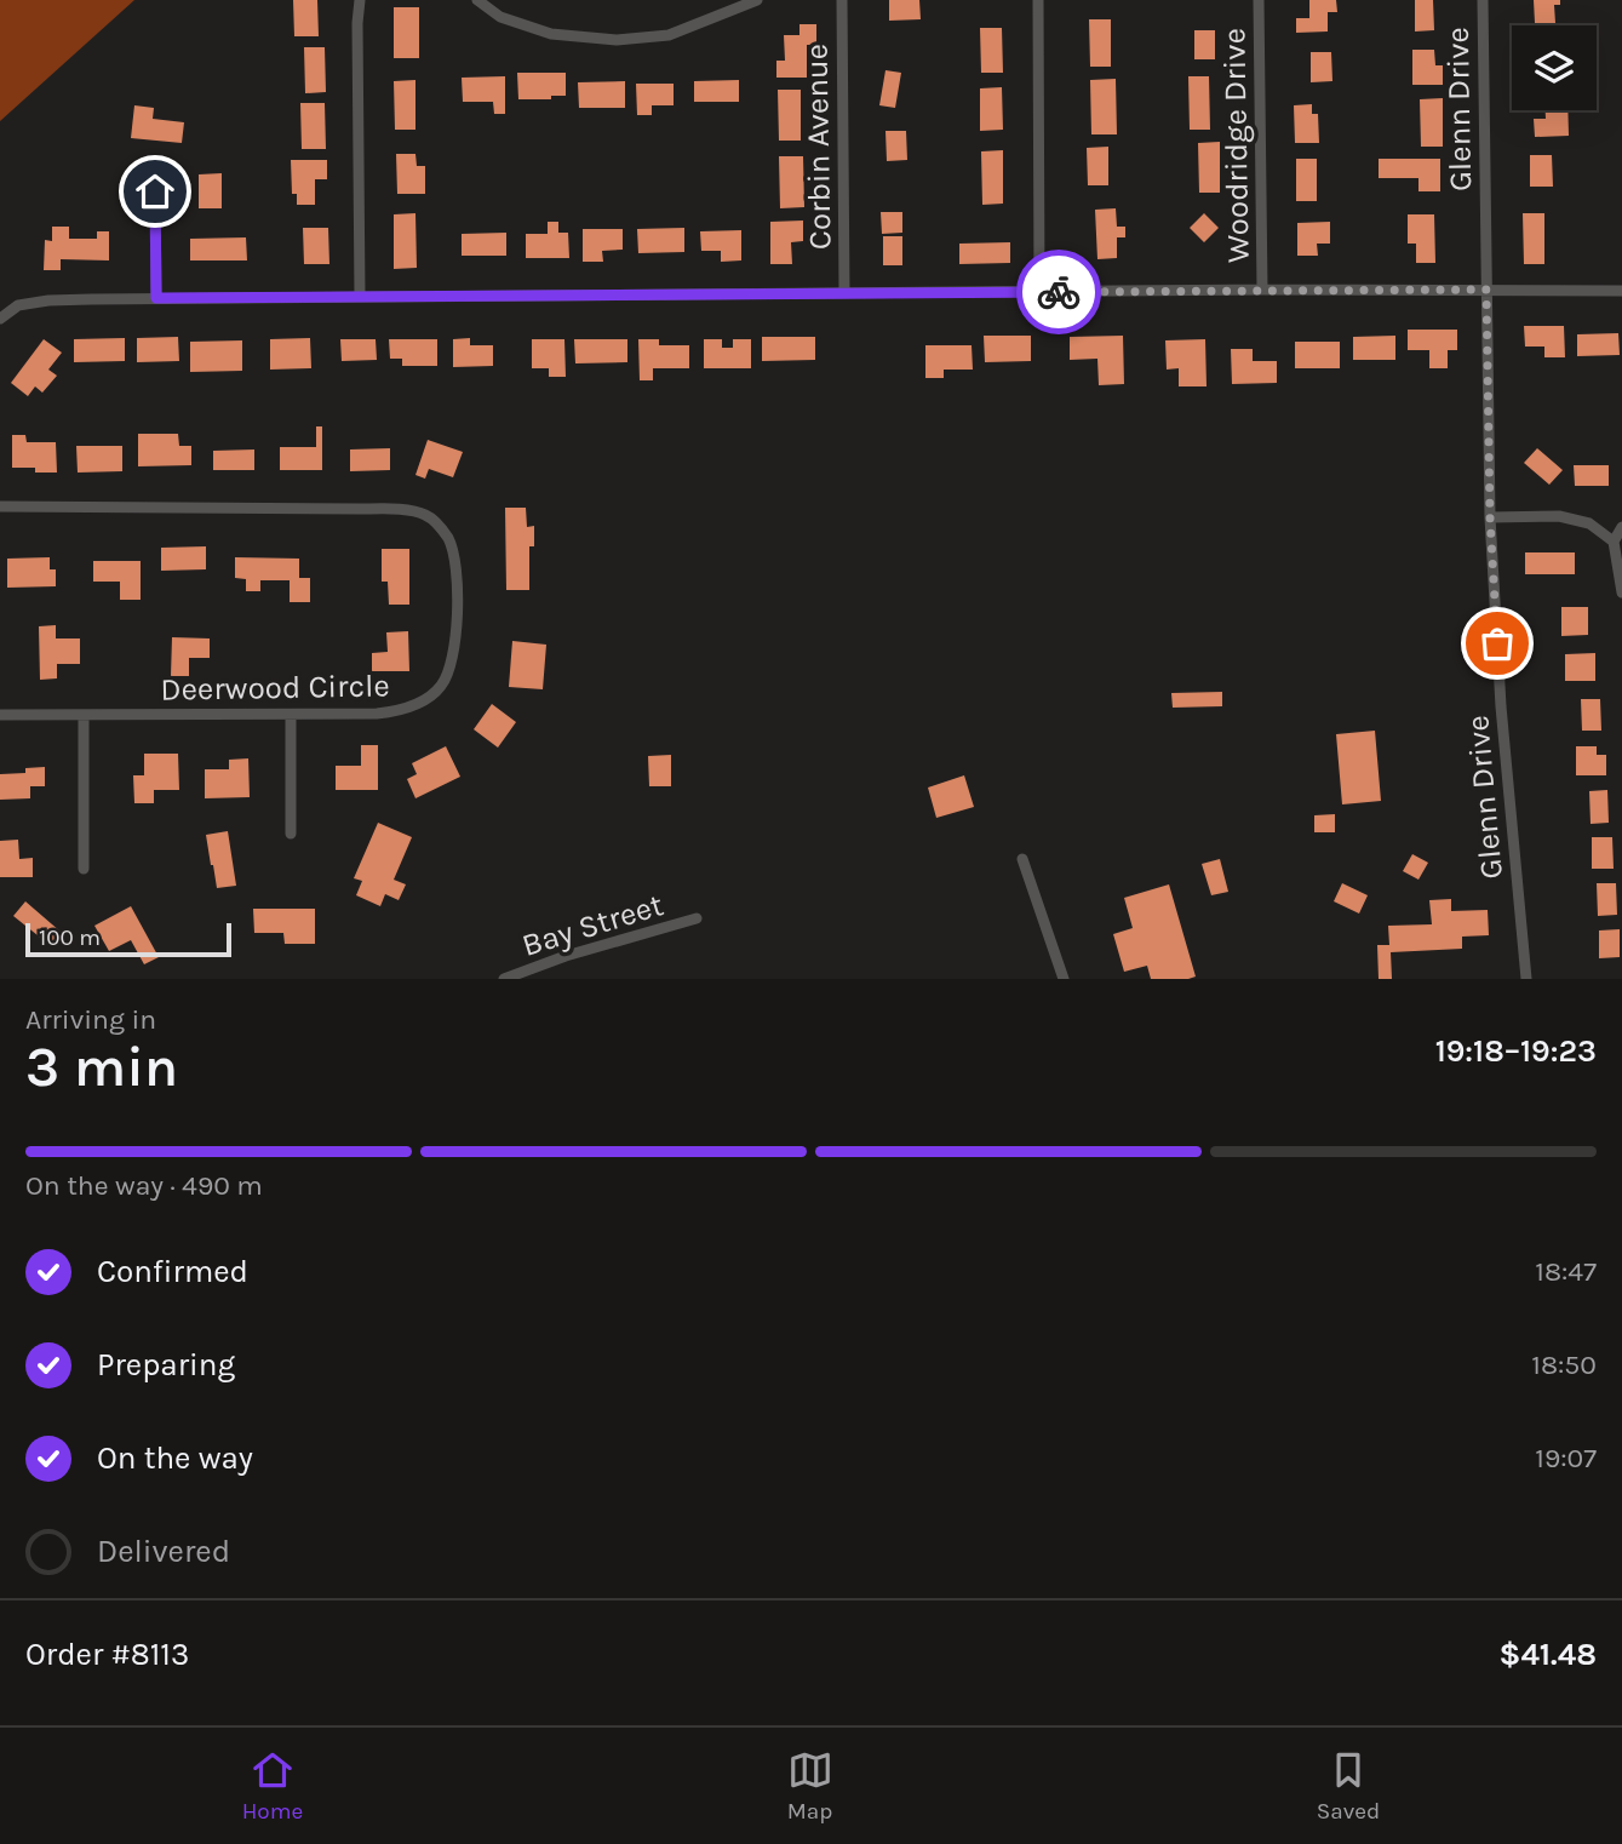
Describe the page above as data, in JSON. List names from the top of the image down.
{
  "streets": {
    "street": [
      "Glenn Drive",
      "Woodridge Drive",
      "Corbin Avenue",
      "Deerwood Circle",
      "Bay Street"
    ]
  },
  "scale_bar": "100 m",
  "page": {
    "scale": "100 m",
    "heading": ["3 min", "Arriving in", "19:18–19:23"],
    "panel": ["Order #8113", "$41.48"],
    "bar": "On the way · 490 m",
    "list": [
      ["Confirmed", "18:47"],
      ["Preparing", "18:50"],
      ["On the way", "19:07"],
      "Delivered"
    ],
    "tabs": ["Home", "Map", "Saved"]
  }
}
